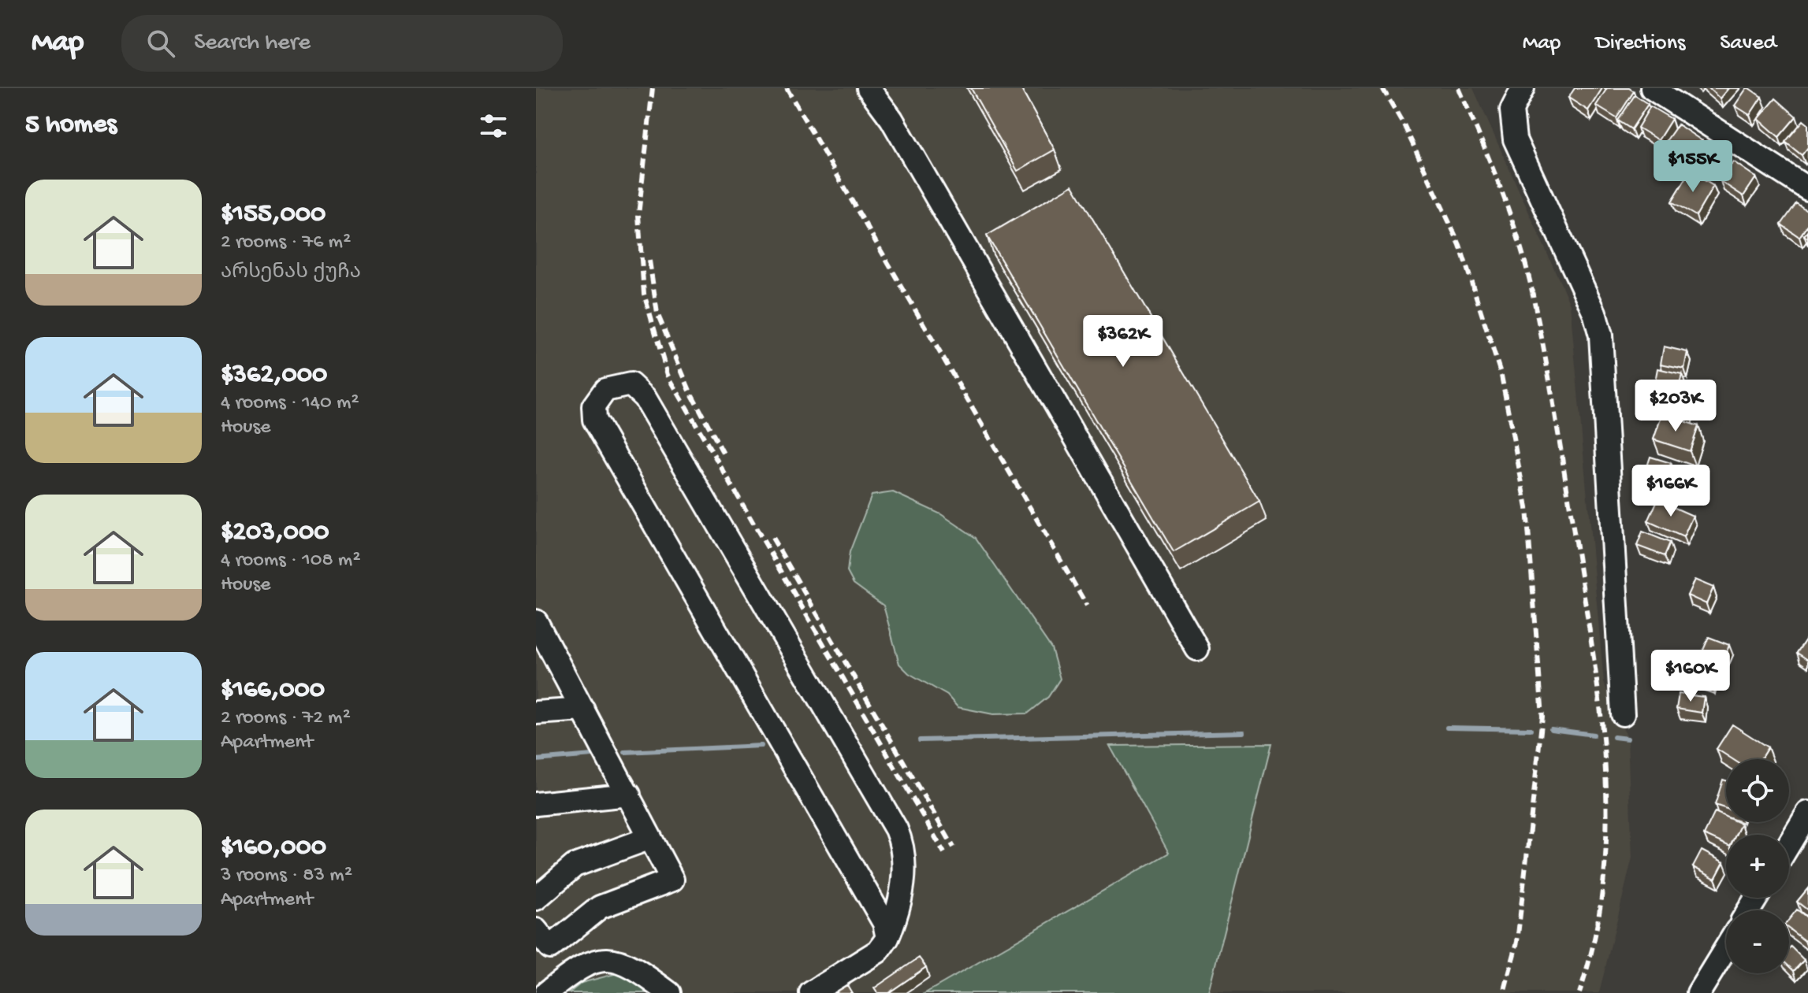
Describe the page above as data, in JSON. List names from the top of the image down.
{
  "page": {
    "header": "Map",
    "search": "Search here",
    "nav": ["Map", "Directions", "Saved"],
    "heading": "5 homes",
    "price": [
      "$155K",
      "$362K",
      "$203K",
      "$166K",
      "$160K"
    ],
    "list": [
      {
        "name": "$155,000",
        "note": "2 rooms · 76 m² · არსენას ქუჩა"
      },
      {
        "name": "$362,000",
        "note": "4 rooms · 140 m² · House"
      },
      {
        "name": "$203,000",
        "note": "4 rooms · 108 m² · House"
      },
      {
        "name": "$166,000",
        "note": "2 rooms · 72 m² · Apartment"
      },
      {
        "name": "$160,000",
        "note": "3 rooms · 83 m² · Apartment"
      }
    ],
    "map_buttons": ["+", "−"]
  }
}
